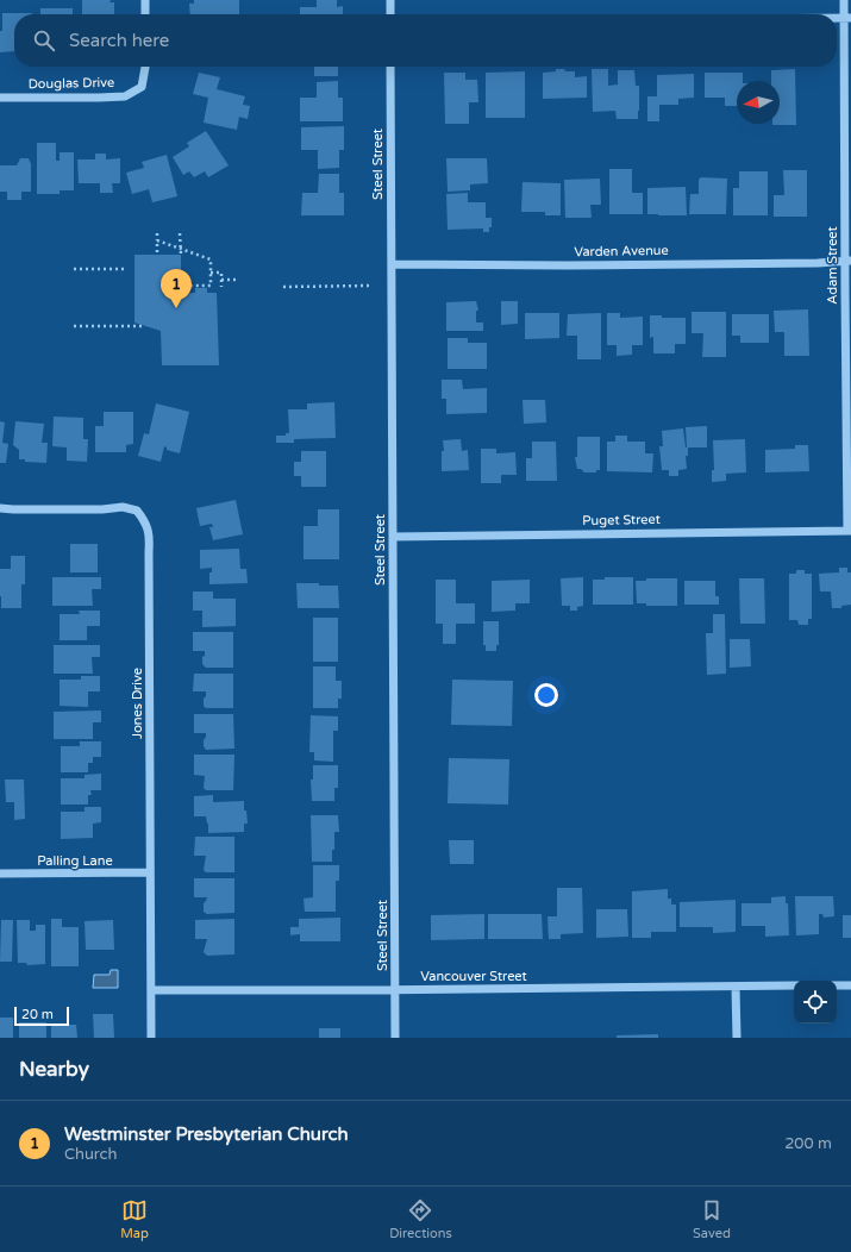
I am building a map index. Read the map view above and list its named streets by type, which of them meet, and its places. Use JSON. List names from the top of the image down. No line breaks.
{"streets":{"street":["Douglas Drive","Steel Street","Varden Avenue","Adam Street","Puget Street","Jones Drive","Palling Lane","Vancouver Street"]},"crossings":[["Steel Street","Varden Avenue"],["Steel Street","Puget Street"],["Steel Street","Vancouver Street"],["Varden Avenue","Adam Street"],["Adam Street","Puget Street"],["Jones Drive","Palling Lane"],["Jones Drive","Vancouver Street"]],"scale_bar":"20 m","north":"left","page":{"search":"Search here","pins":"1","scale":"20 m","heading":"Nearby","list":[{"mark":"1","name":"Westminster Presbyterian Church","note":"Church","value":"200 m"}],"nav":["Map","Directions","Saved"]}}
